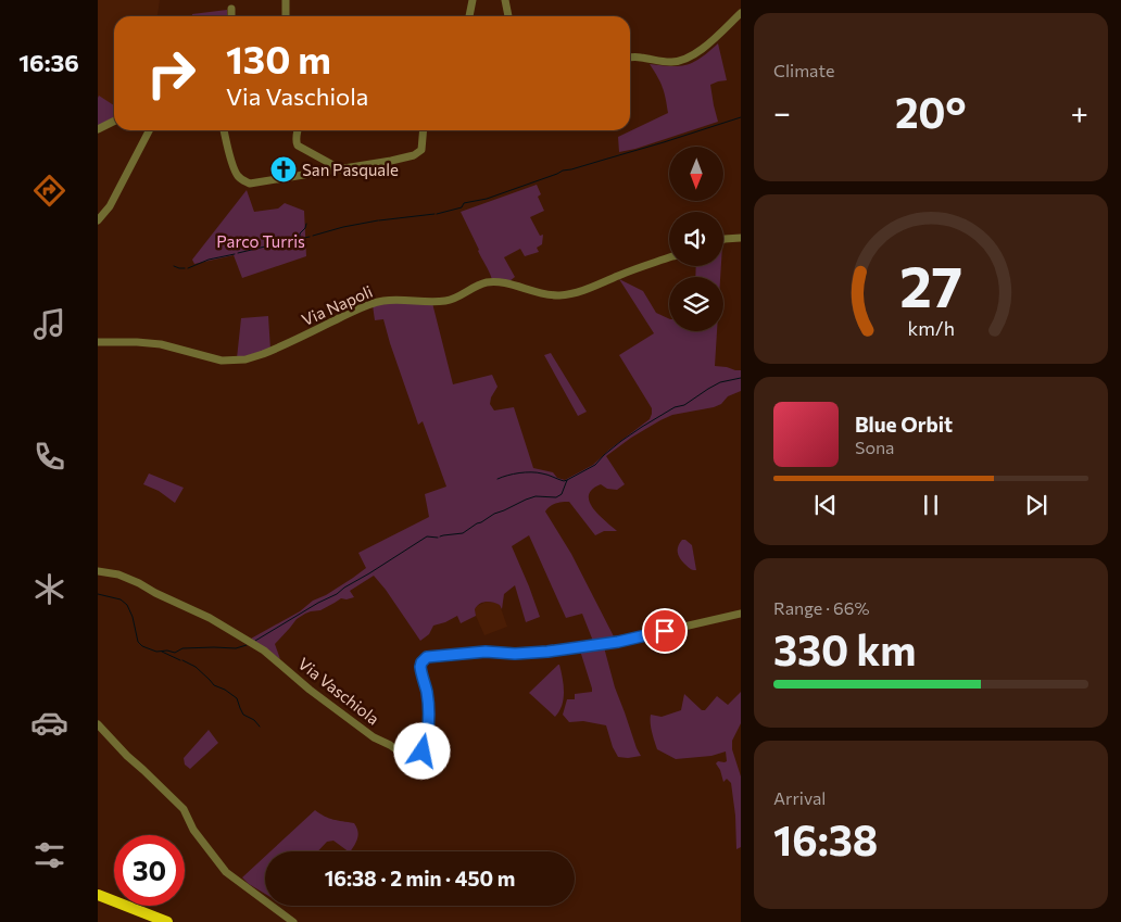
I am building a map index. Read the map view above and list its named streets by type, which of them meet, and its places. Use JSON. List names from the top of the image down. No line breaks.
{"streets":{"street":["Via Napoli","Via Vaschiola"]},"parks":["Parco Turris"],"places":{"church":["San Pasquale"]},"north":"bottom","page":{"tabs":"16:36","tile":["Climate",["Range · 66%","330 km"],["Arrival","16:38"]],"turn":["130 m","Via Vaschiola"],"heat":["−","20°","+"],"song":["Blue Orbit","Sona"],"limit":"30","trip":"16:38 · 2 min · 450 m","gauge":["27","km/h"]}}
